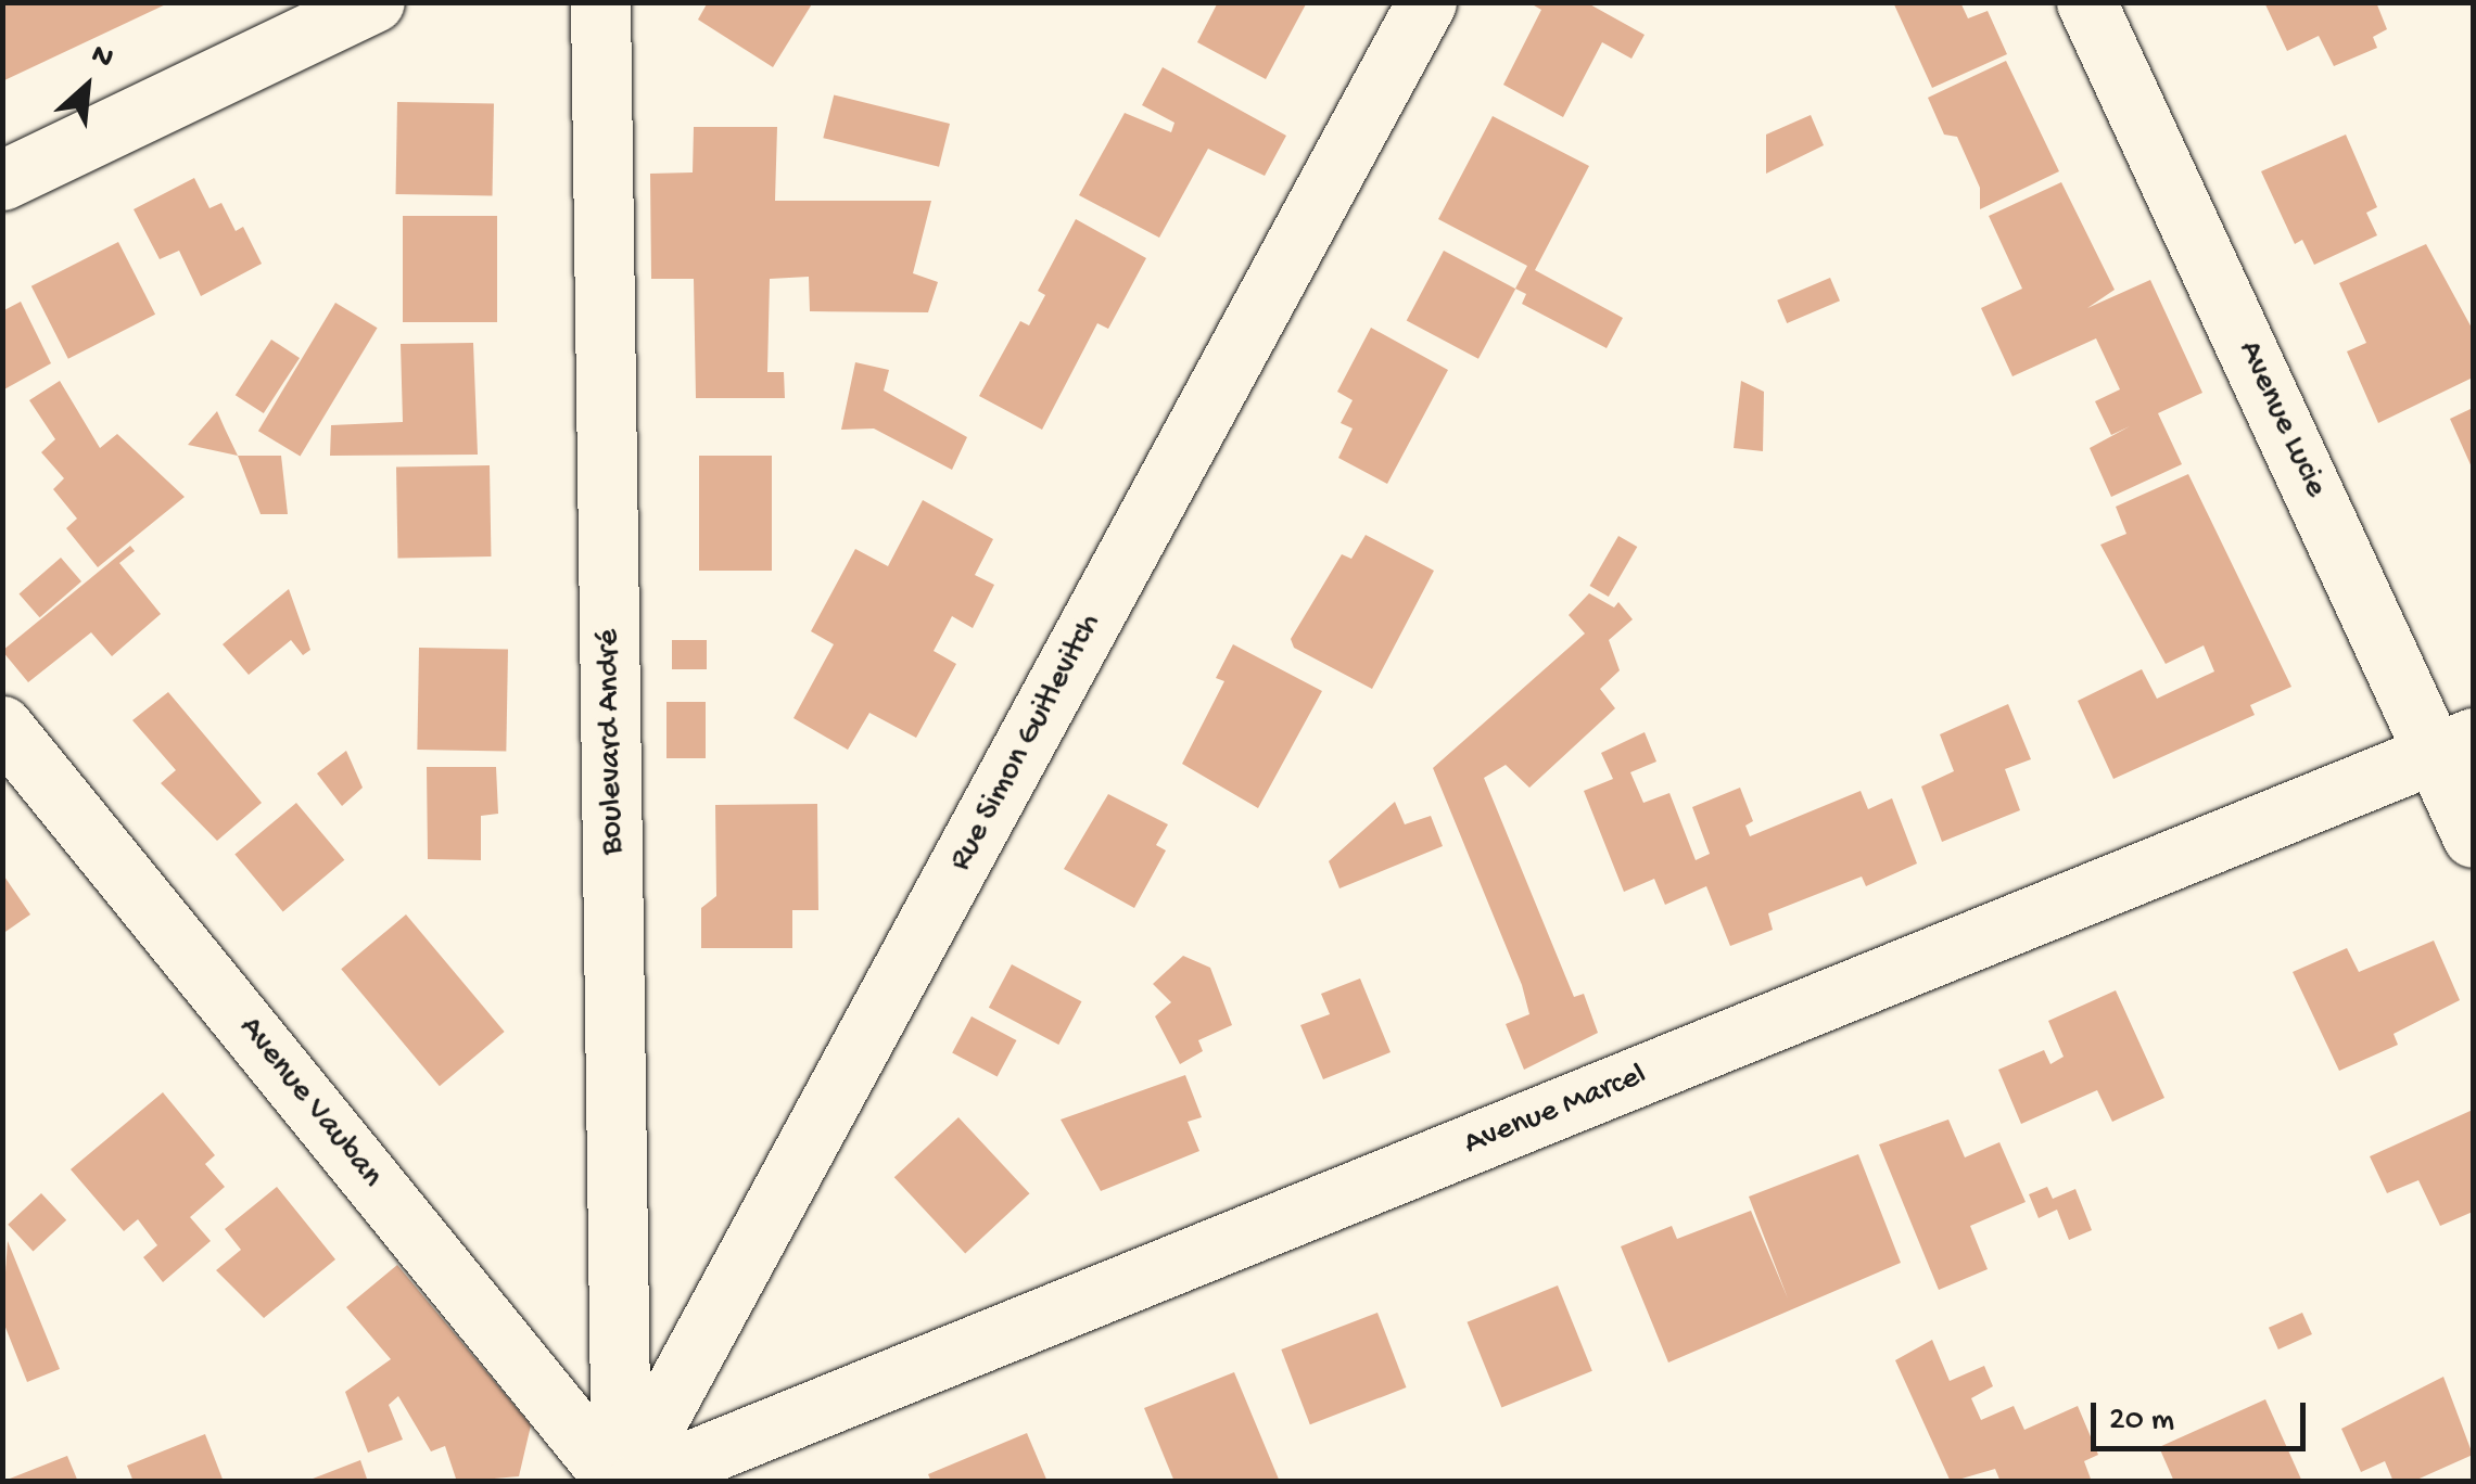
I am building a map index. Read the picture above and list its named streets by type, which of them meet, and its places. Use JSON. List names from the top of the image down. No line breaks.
{"streets":{"street":["Avenue Lucie","Boulevard André","Rue Simon Guitlevitch","Avenue Vauban","Avenue Marcel"]},"crossings":[["Avenue Lucie","Avenue Marcel"],["Boulevard André","Rue Simon Guitlevitch"],["Boulevard André","Avenue Vauban"],["Rue Simon Guitlevitch","Avenue Vauban"]],"scale_bar":"20 m","north":"top right"}
